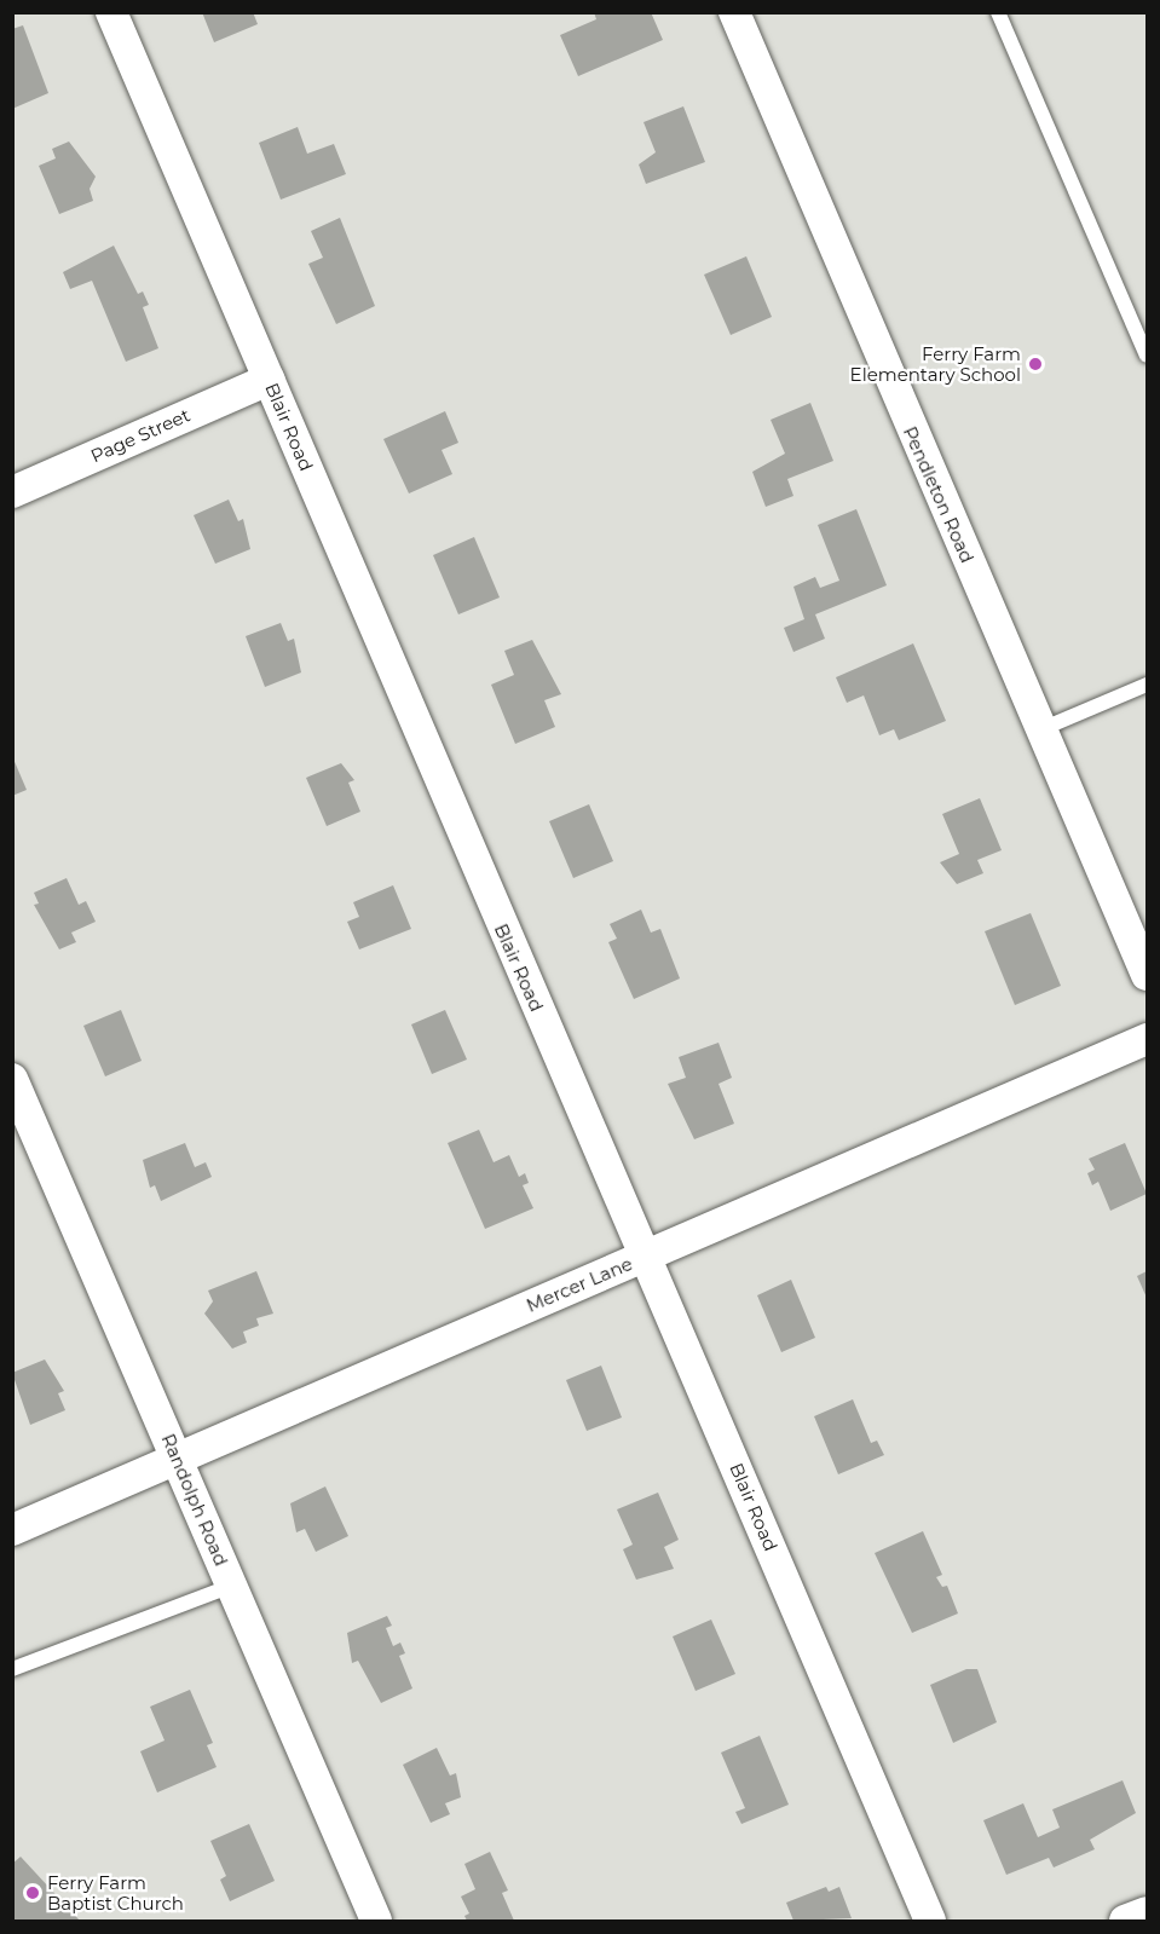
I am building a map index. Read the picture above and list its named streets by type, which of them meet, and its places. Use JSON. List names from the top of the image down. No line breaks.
{"streets":{"street":["Blair Road","Page Street","Pendleton Road","Mercer Lane","Randolph Road"]},"crossings":[["Blair Road","Page Street"],["Blair Road","Mercer Lane"],["Mercer Lane","Randolph Road"]],"places":["Ferry Farm Elementary School","Ferry Farm Baptist Church"]}
